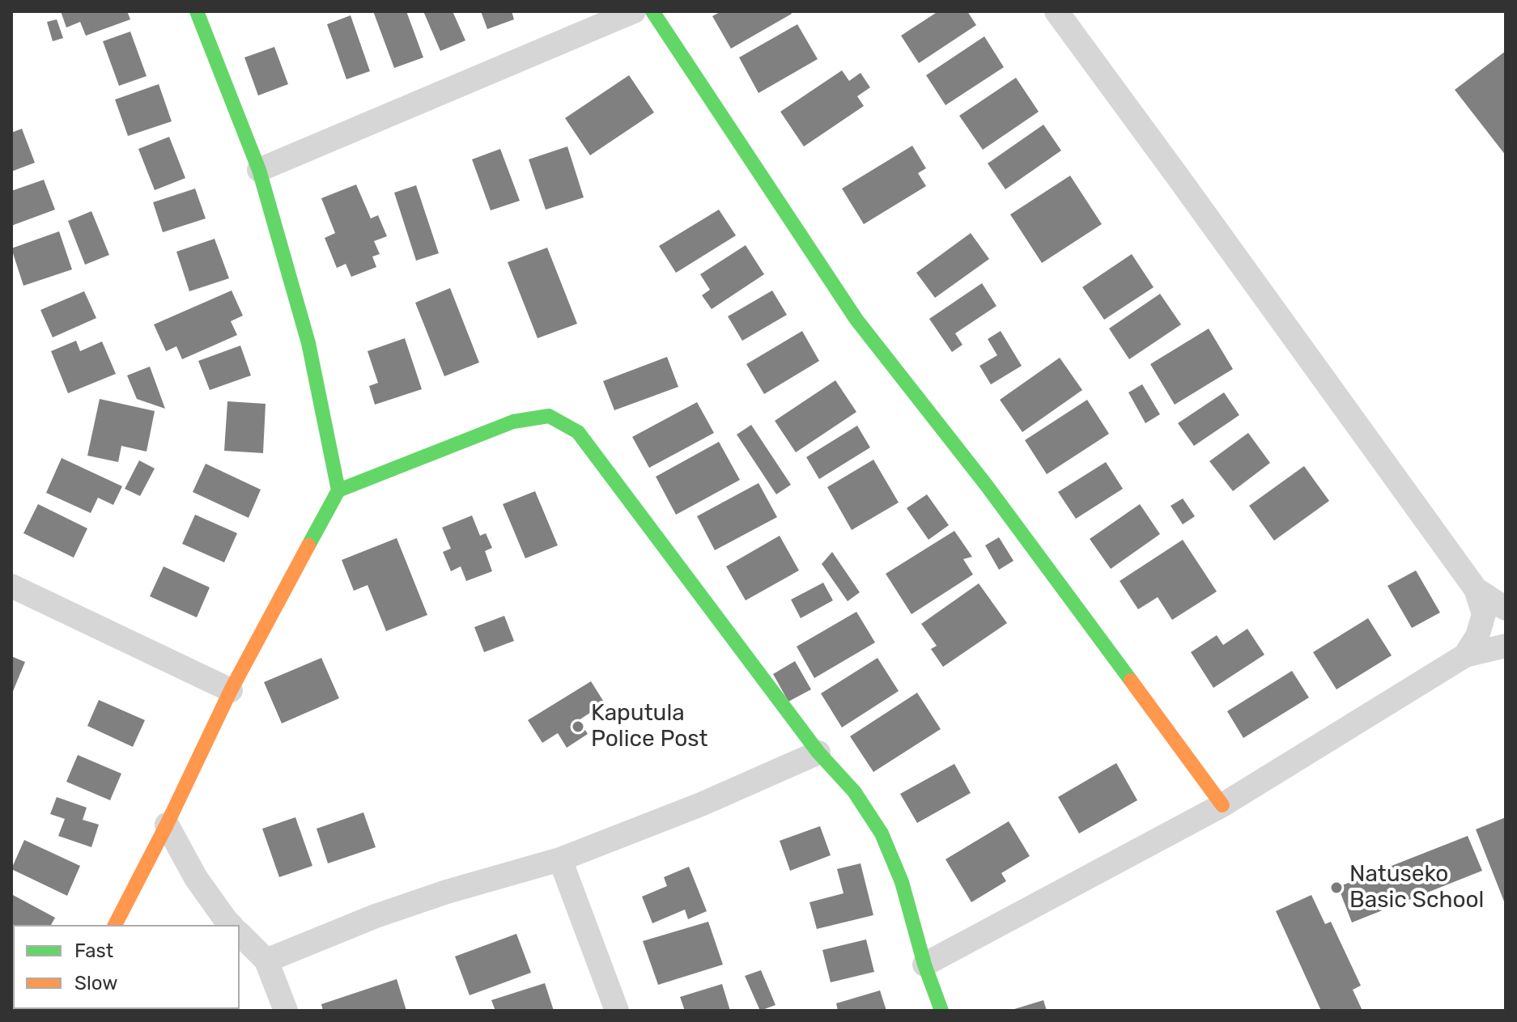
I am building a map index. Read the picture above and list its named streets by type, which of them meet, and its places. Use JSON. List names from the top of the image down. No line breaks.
{"places":["Kaputula Police Post","Natuseko Basic School"],"legend":["Fast","Slow"]}
